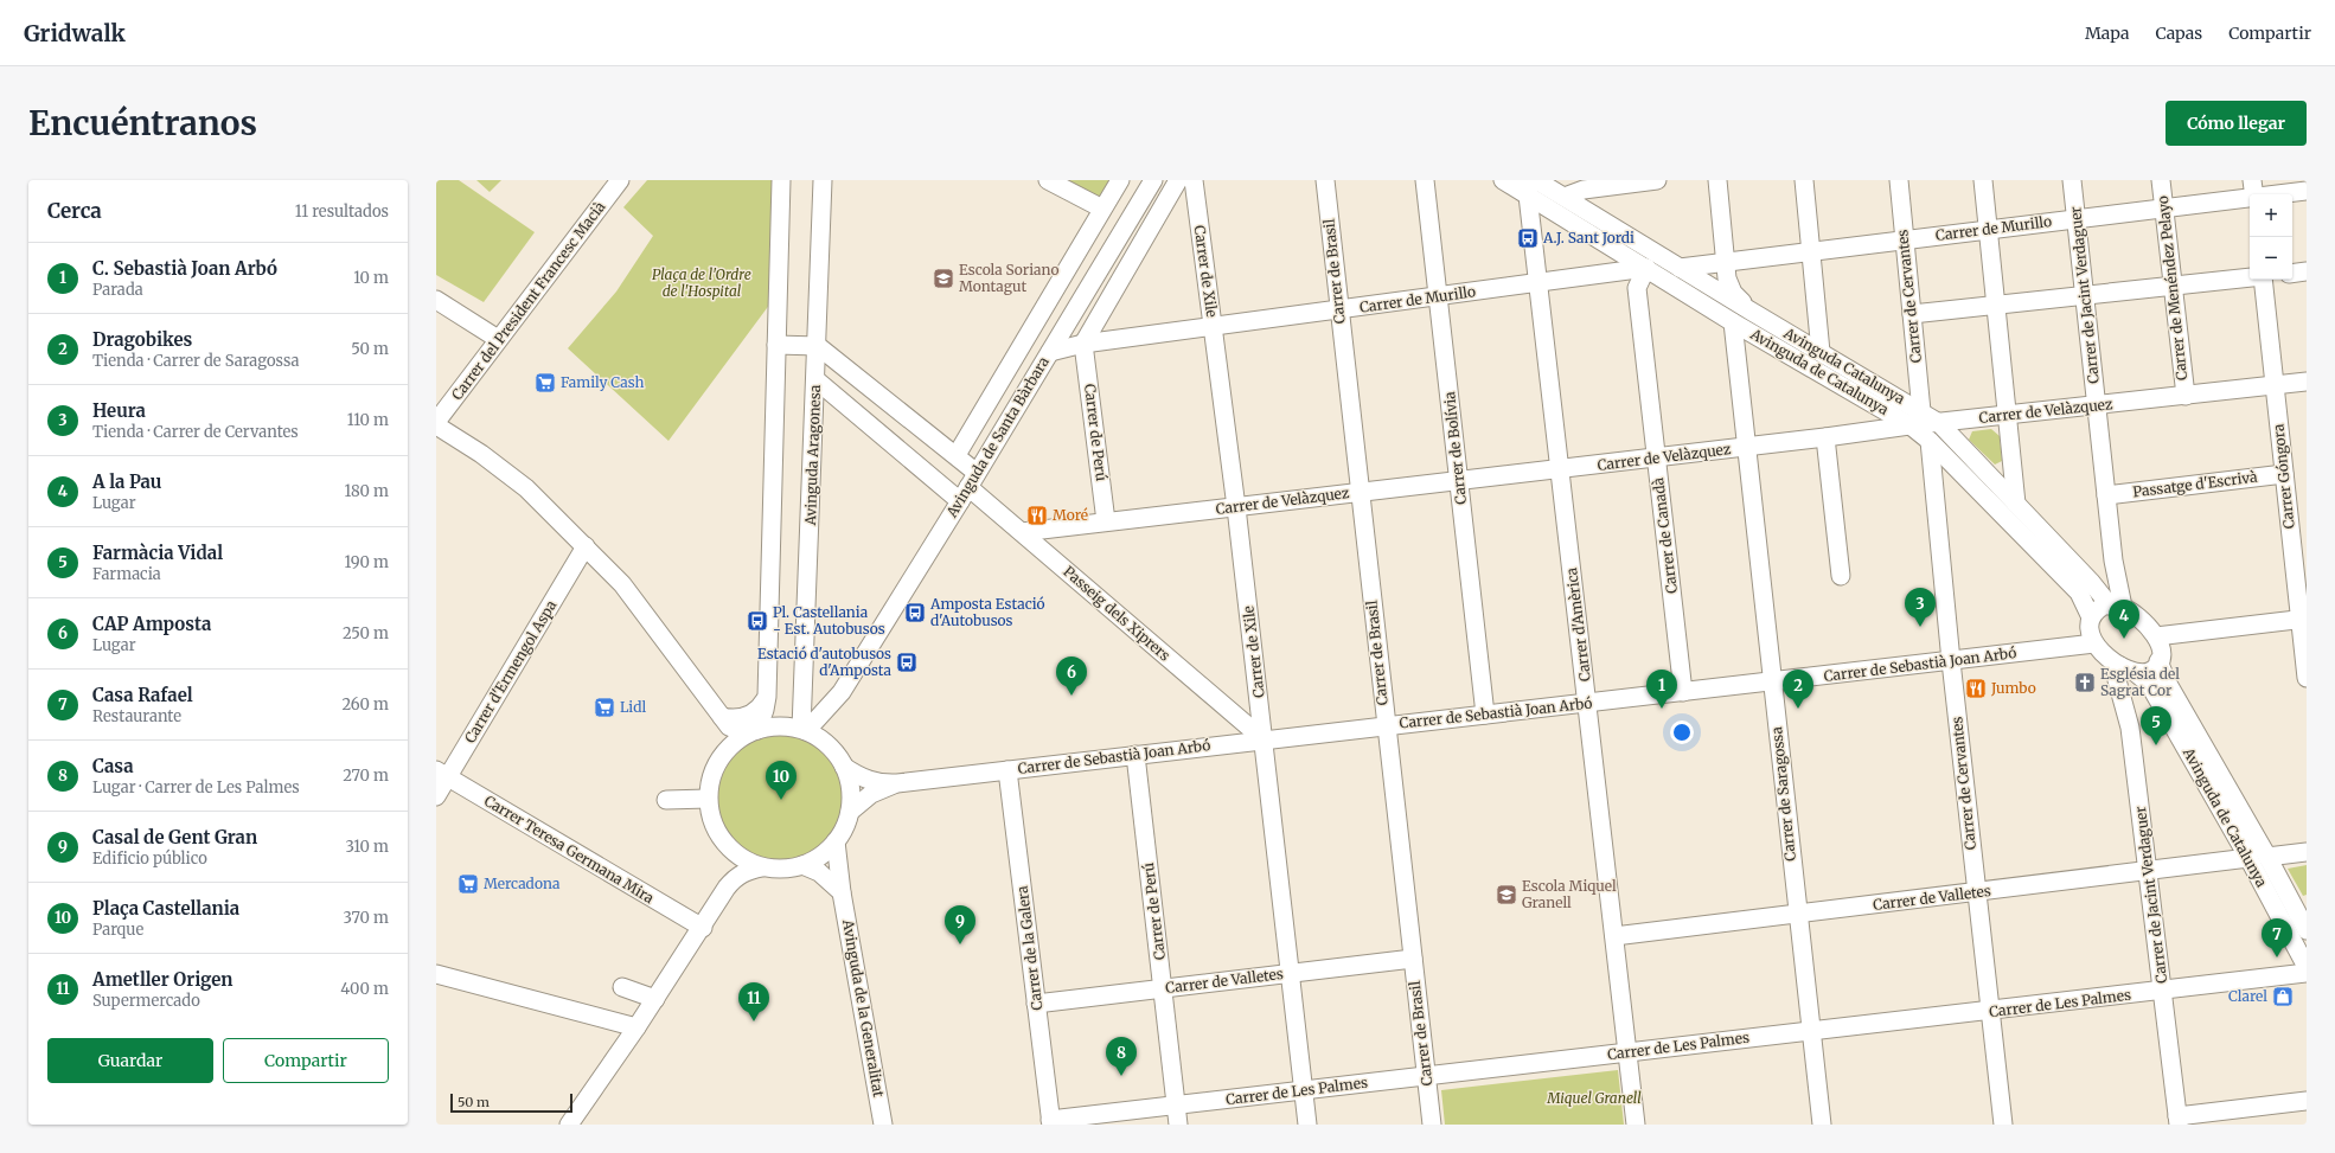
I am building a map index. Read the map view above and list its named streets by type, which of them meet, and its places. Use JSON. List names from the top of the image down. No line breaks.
{"streets":{"street":["Carrer de Murillo","Carrer de Xile","Carrer de Brasil","Carrer de Menéndez Pelayo","Carrer de Jacint Verdaguer","Carrer de Cervantes","Carrer del President Francesc Macià","Avinguda Catalunya","Avinguda de Catalunya","Carrer de Velàzquez","Carrer de Perú","Avinguda de Santa Bàrbara","Carrer de Bolívia","Avinguda Aragonesa","Carrer Góngora","Passatge d'Escrivà","Carrer de Canadà","Passeig dels Xiprers","Carrer d'Amèrica","Carrer de Sebastià Joan Arbó","Carrer d'Ermengol Aspa","Carrer de Saragossa","Carrer Teresa Germana Mira","Carrer de Valletes","Carrer de la Galera","Carrer de Les Palmes","Avinguda de la Generalitat"]},"crossings":[["Carrer de Murillo","Carrer de Xile"],["Carrer de Murillo","Carrer de Brasil"],["Carrer de Murillo","Carrer de Menéndez Pelayo"],["Carrer de Murillo","Carrer de Jacint Verdaguer"],["Carrer de Murillo","Carrer de Cervantes"],["Carrer de Murillo","Avinguda Catalunya"],["Carrer de Murillo","Avinguda de Catalunya"],["Carrer de Murillo","Carrer de Perú"],["Carrer de Murillo","Avinguda de Santa Bàrbara"],["Carrer de Murillo","Carrer de Bolívia"],["Carrer de Murillo","Carrer de Canadà"],["Carrer de Murillo","Carrer d'Amèrica"],["Carrer de Xile","Carrer de Velàzquez"],["Carrer de Xile","Passeig dels Xiprers"],["Carrer de Xile","Carrer de Sebastià Joan Arbó"],["Carrer de Xile","Carrer de Valletes"],["Carrer de Xile","Carrer de Les Palmes"],["Carrer de Brasil","Carrer de Velàzquez"],["Carrer de Brasil","Carrer de Sebastià Joan Arbó"],["Carrer de Brasil","Carrer de Valletes"],["Carrer de Brasil","Carrer de Les Palmes"],["Carrer de Menéndez Pelayo","Carrer de Velàzquez"],["Carrer de Jacint Verdaguer","Avinguda Catalunya"],["Carrer de Jacint Verdaguer","Avinguda de Catalunya"],["Carrer de Jacint Verdaguer","Carrer de Velàzquez"],["Carrer de Jacint Verdaguer","Passatge d'Escrivà"],["Carrer de Jacint Verdaguer","Carrer de Sebastià Joan Arbó"],["Carrer de Jacint Verdaguer","Carrer de Valletes"],["Carrer de Jacint Verdaguer","Carrer de Les Palmes"],["Carrer de Cervantes","Avinguda Catalunya"],["Carrer de Cervantes","Avinguda de Catalunya"],["Carrer de Cervantes","Carrer de Sebastià Joan Arbó"],["Carrer de Cervantes","Carrer de Valletes"],["Carrer de Cervantes","Carrer de Les Palmes"],["Avinguda Catalunya","Avinguda de Catalunya"],["Avinguda Catalunya","Carrer de Velàzquez"],["Avinguda Catalunya","Carrer de Sebastià Joan Arbó"],["Avinguda de Catalunya","Carrer de Velàzquez"],["Avinguda de Catalunya","Carrer de Canadà"],["Avinguda de Catalunya","Carrer d'Amèrica"],["Avinguda de Catalunya","Carrer de Sebastià Joan Arbó"],["Avinguda de Catalunya","Carrer de Saragossa"],["Avinguda de Catalunya","Carrer de Valletes"],["Carrer de Velàzquez","Carrer de Perú"],["Carrer de Velàzquez","Carrer de Bolívia"],["Carrer de Velàzquez","Carrer Góngora"],["Carrer de Velàzquez","Carrer de Canadà"],["Carrer de Velàzquez","Passeig dels Xiprers"],["Carrer de Velàzquez","Carrer d'Amèrica"],["Carrer de Velàzquez","Carrer de Saragossa"],["Carrer de Perú","Carrer de Sebastià Joan Arbó"],["Carrer de Perú","Carrer de Valletes"],["Carrer de Perú","Carrer de Les Palmes"],["Avinguda de Santa Bàrbara","Avinguda Aragonesa"],["Avinguda de Santa Bàrbara","Passeig dels Xiprers"],["Avinguda de Santa Bàrbara","Carrer de Sebastià Joan Arbó"],["Avinguda de Santa Bàrbara","Avinguda de la Generalitat"],["Carrer de Bolívia","Carrer de Sebastià Joan Arbó"],["Avinguda Aragonesa","Passeig dels Xiprers"],["Avinguda Aragonesa","Carrer de Sebastià Joan Arbó"],["Avinguda Aragonesa","Avinguda de la Generalitat"],["Carrer Góngora","Passatge d'Escrivà"],["Carrer de Canadà","Carrer de Sebastià Joan Arbó"],["Passeig dels Xiprers","Carrer de Sebastià Joan Arbó"],["Carrer d'Amèrica","Carrer de Sebastià Joan Arbó"],["Carrer d'Amèrica","Carrer de Valletes"],["Carrer d'Amèrica","Carrer de Les Palmes"],["Carrer de Sebastià Joan Arbó","Carrer de Saragossa"],["Carrer de Sebastià Joan Arbó","Carrer de la Galera"],["Carrer de Sebastià Joan Arbó","Avinguda de la Generalitat"],["Carrer d'Ermengol Aspa","Carrer Teresa Germana Mira"],["Carrer de Saragossa","Carrer de Valletes"],["Carrer de Saragossa","Carrer de Les Palmes"],["Carrer de Valletes","Carrer de la Galera"],["Carrer de la Galera","Carrer de Les Palmes"]],"parks":["Plaça de l'Ordre de l'Hospital","Miquel Granell"],"places":{"bus stop":["A.J. Sant Jordi","Amposta Estació d'Autobusos","Pl. Castellania - Est. Autobusos","Estació d'autobusos d'Amposta"],"school or university":["Escola Soriano Montagut","Escola Miquel Granell"],"supermarket":["Family Cash","Lidl","Mercadona"],"restaurant":["Moré","Jumbo"],"church":["Església del Sagrat Cor"],"shop":["Clarel"]},"scale_bar":"50 m","page":{"header":"Gridwalk","nav":["Mapa","Capas","Compartir"],"buttons":["Cómo llegar",["Guardar","Compartir"]],"title":"Encuéntranos","heading":["Cerca","11 resultados"],"map_buttons":["+","−"],"list":[{"mark":"1","name":"C. Sebastià Joan Arbó","note":"Parada","value":"10 m"},{"mark":"2","name":"Dragobikes","note":"Tienda · Carrer de Saragossa","value":"50 m"},{"mark":"3","name":"Heura","note":"Tienda · Carrer de Cervantes","value":"110 m"},{"mark":"4","name":"A la Pau","note":"Lugar","value":"180 m"},{"mark":"5","name":"Farmàcia Vidal","note":"Farmacia","value":"190 m"},{"mark":"6","name":"CAP Amposta","note":"Lugar","value":"250 m"},{"mark":"7","name":"Casa Rafael","note":"Restaurante","value":"260 m"},{"mark":"8","name":"Casa","note":"Lugar · Carrer de Les Palmes","value":"270 m"},{"mark":"9","name":"Casal de Gent Gran","note":"Edificio público","value":"310 m"},{"mark":"10","name":"Plaça Castellania","note":"Parque","value":"370 m"},{"mark":"11","name":"Ametller Origen","note":"Supermercado","value":"400 m"}],"pins":["3","4","6","1","2","5","10","9","7","11","8"],"scale":"50 m"}}
